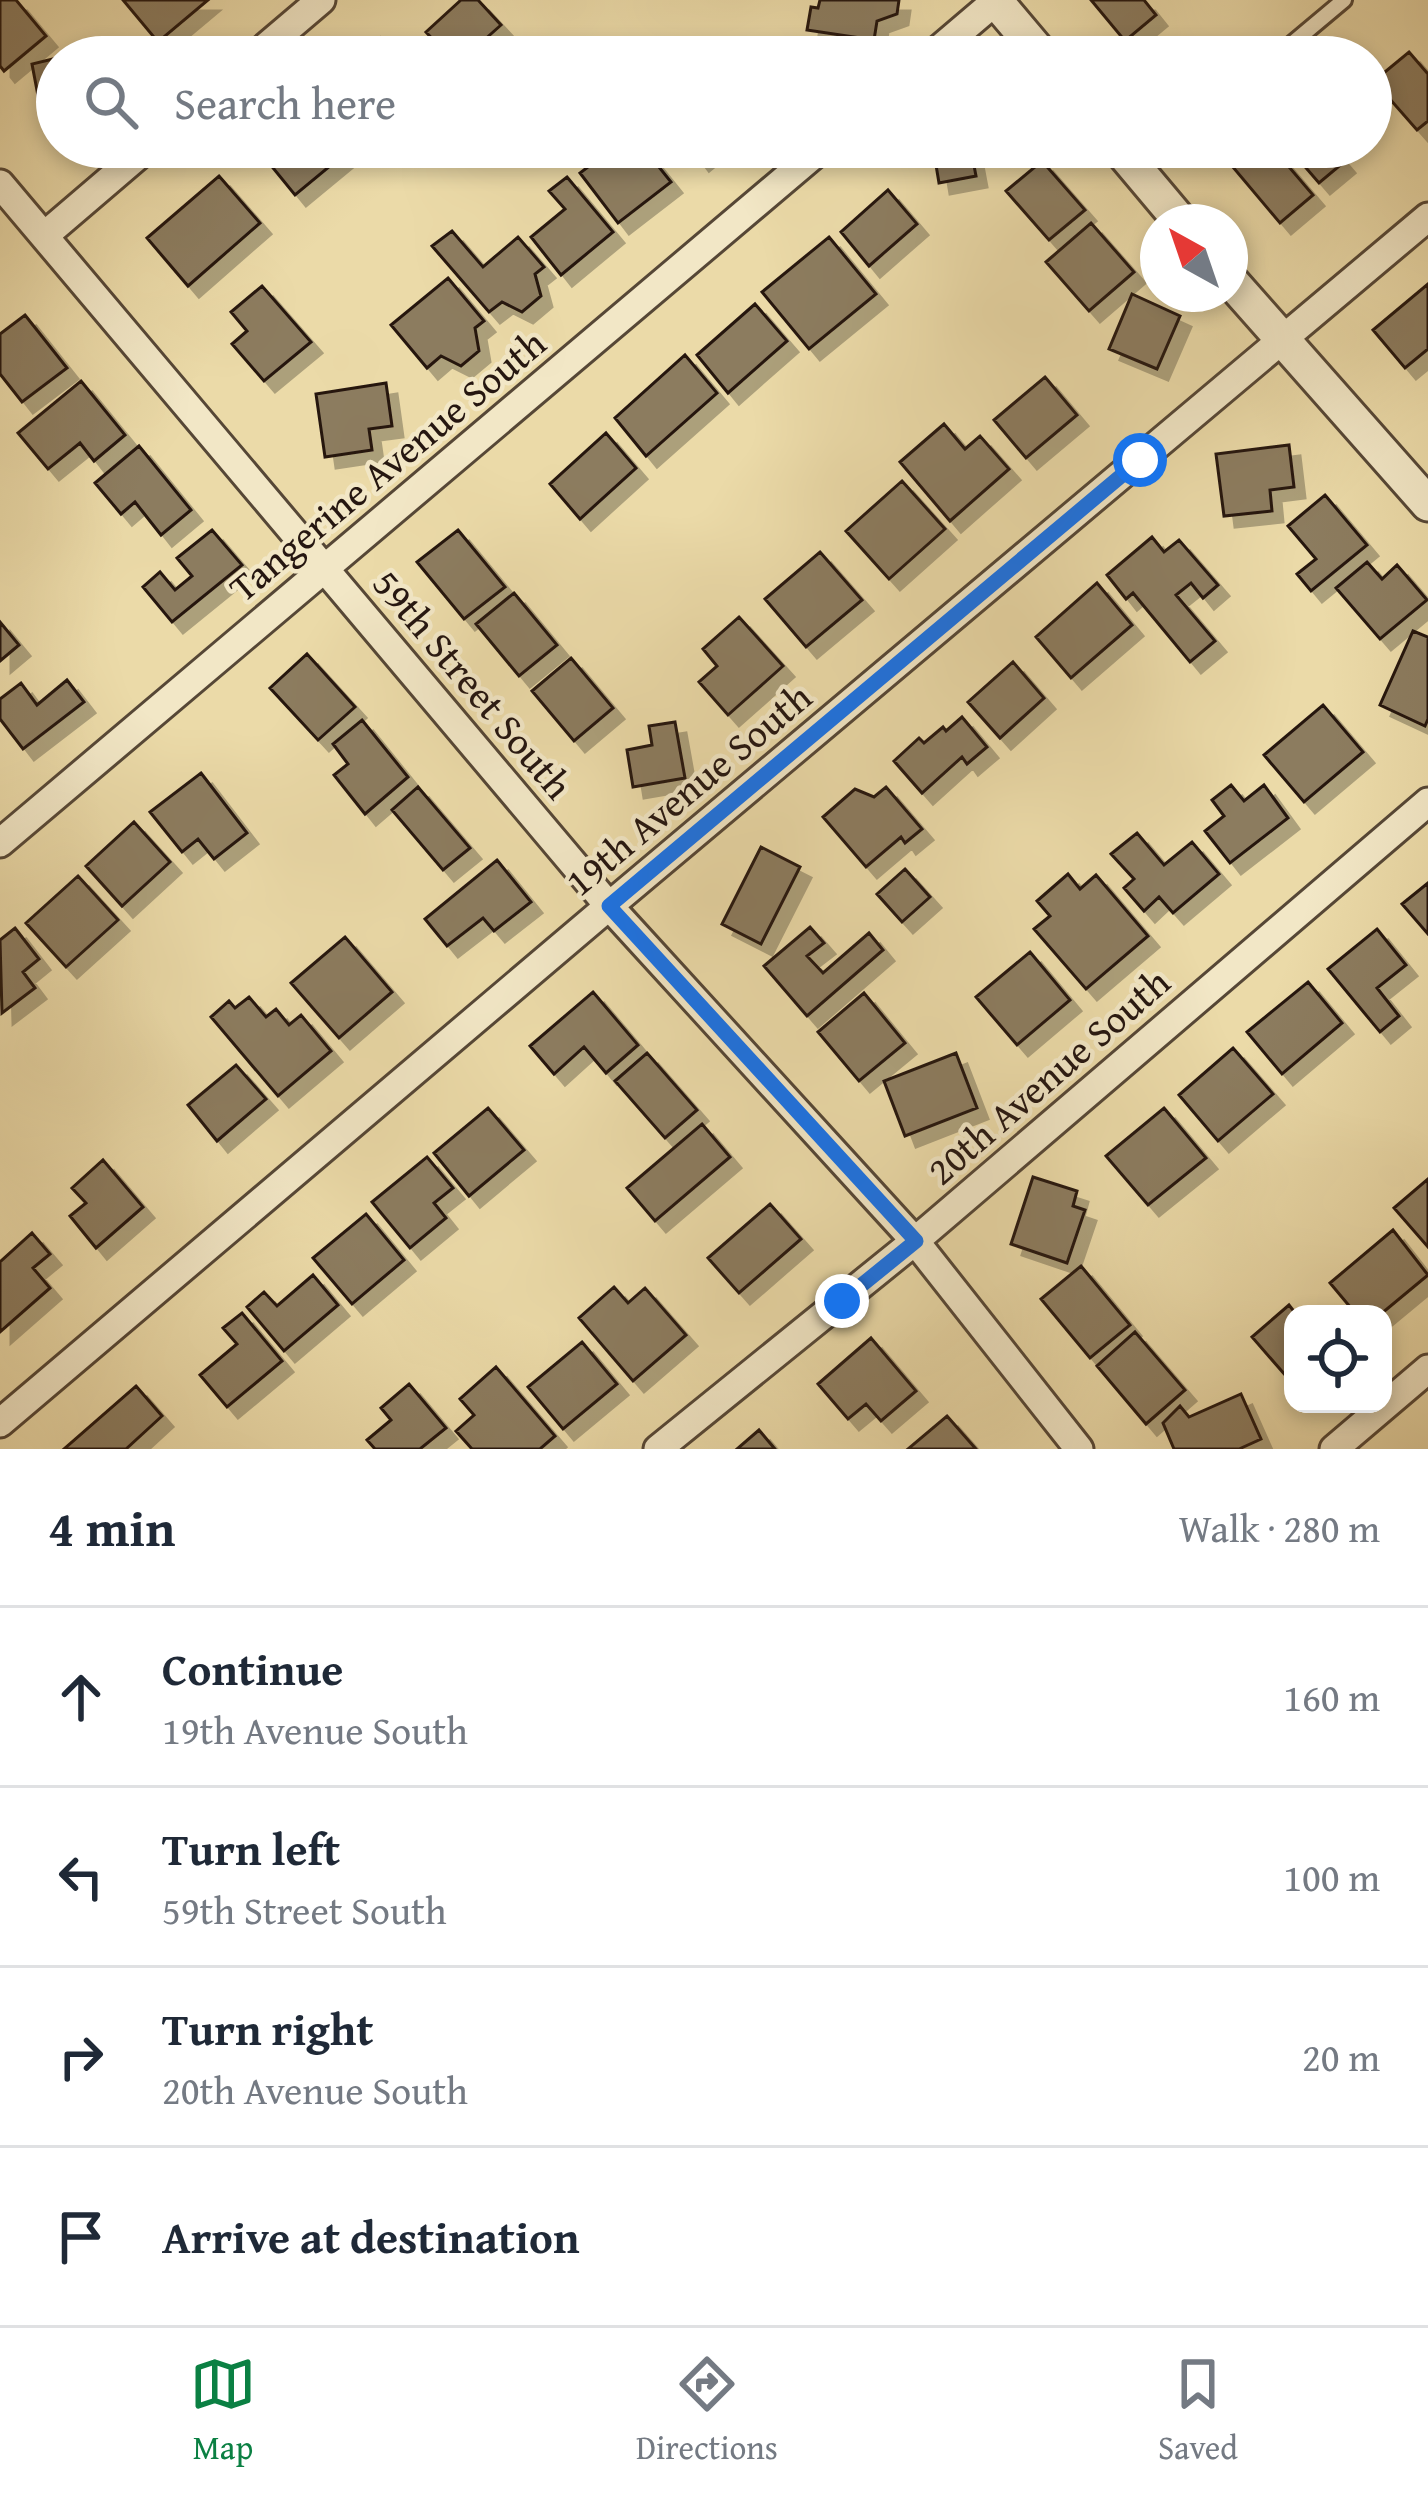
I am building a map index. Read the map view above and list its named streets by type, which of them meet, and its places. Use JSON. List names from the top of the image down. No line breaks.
{"streets":{"street":["Tangerine Avenue South","59th Street South","19th Avenue South","20th Avenue South"]},"crossings":[["Tangerine Avenue South","59th Street South"],["59th Street South","19th Avenue South"],["59th Street South","20th Avenue South"]],"north":"top left","page":{"search":"Search here","heading":["4 min","Walk · 280 m"],"list":[["Continue","19th Avenue South","160 m"],["Turn left","59th Street South","100 m"],["Turn right","20th Avenue South","20 m"],"Arrive at destination"],"nav":["Map","Directions","Saved"]}}
